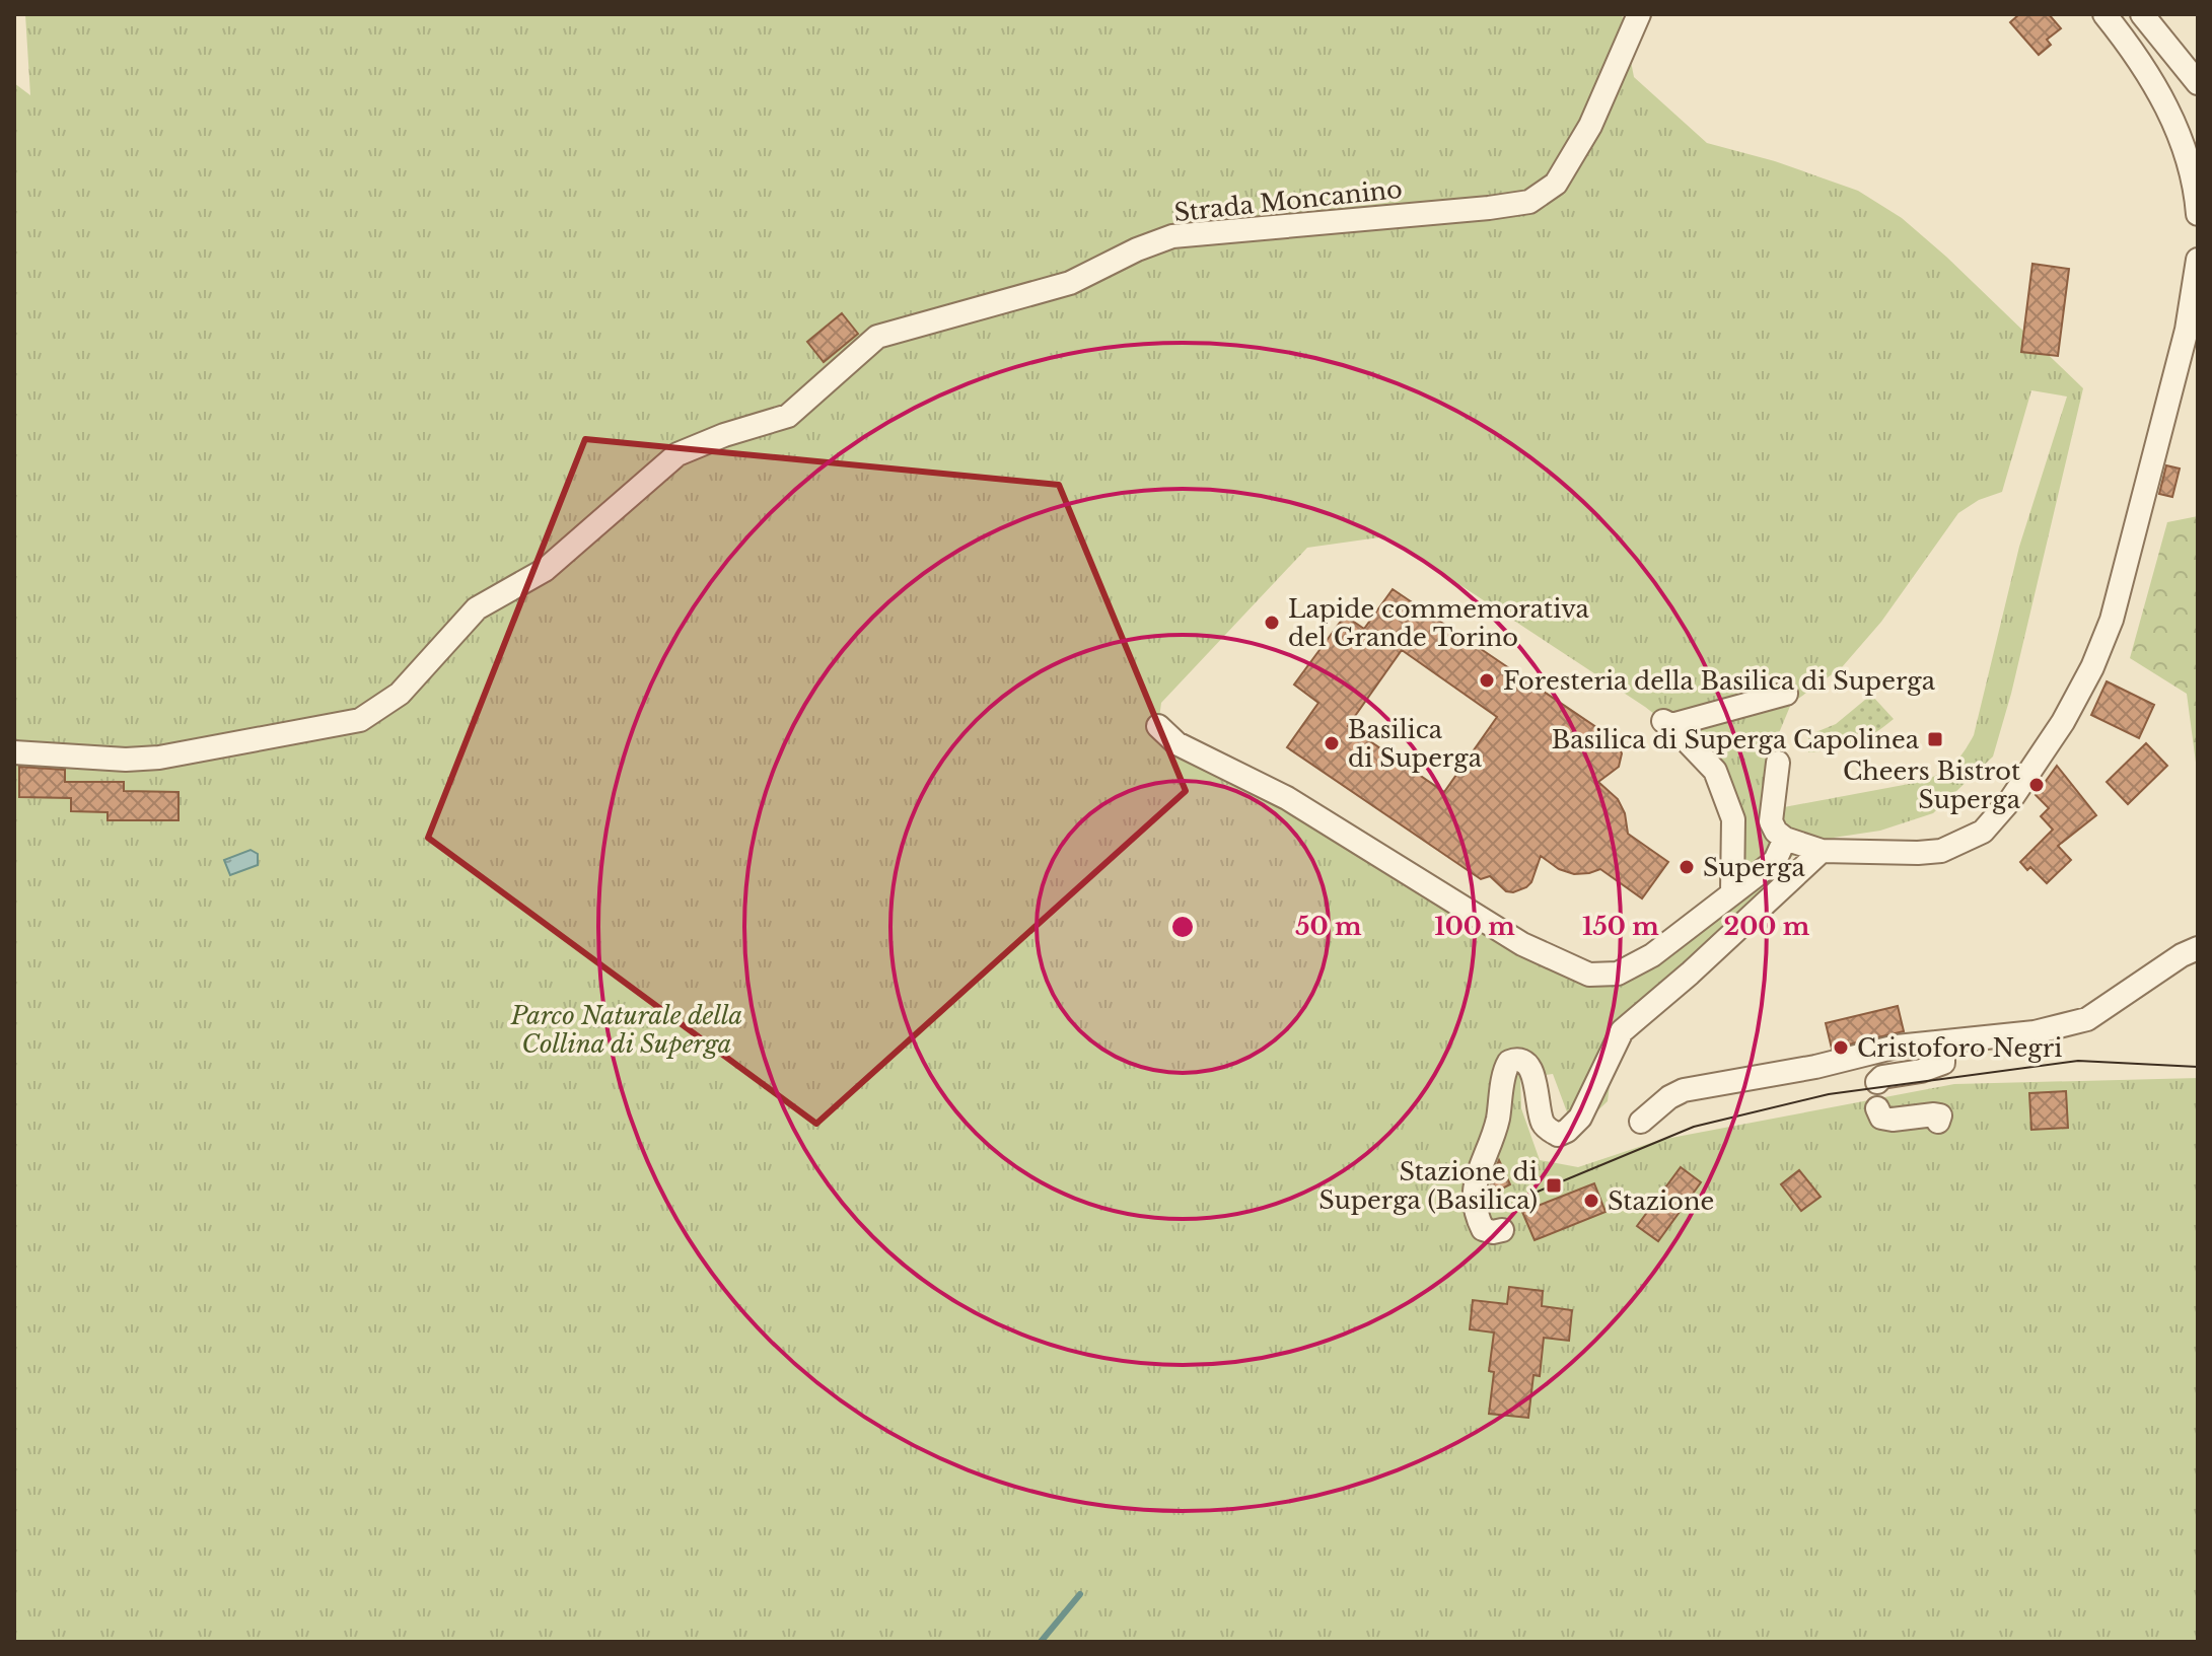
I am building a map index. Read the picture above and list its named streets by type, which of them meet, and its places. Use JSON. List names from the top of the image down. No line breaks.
{"streets":{"street":["Strada Moncanino"]},"parks":["Parco Naturale della Collina di Superga"],"places":{"other":["Lapide commemorativa del Grande Torino","Foresteria della Basilica di Superga","Basilica di Superga","Cheers Bistrot Superga","Superga","Cristoforo Negri","Stazione"],"transit":["Basilica di Superga Capolinea","Stazione di Superga (Basilica)"]},"rings":["50 m","100 m","150 m","200 m"]}
